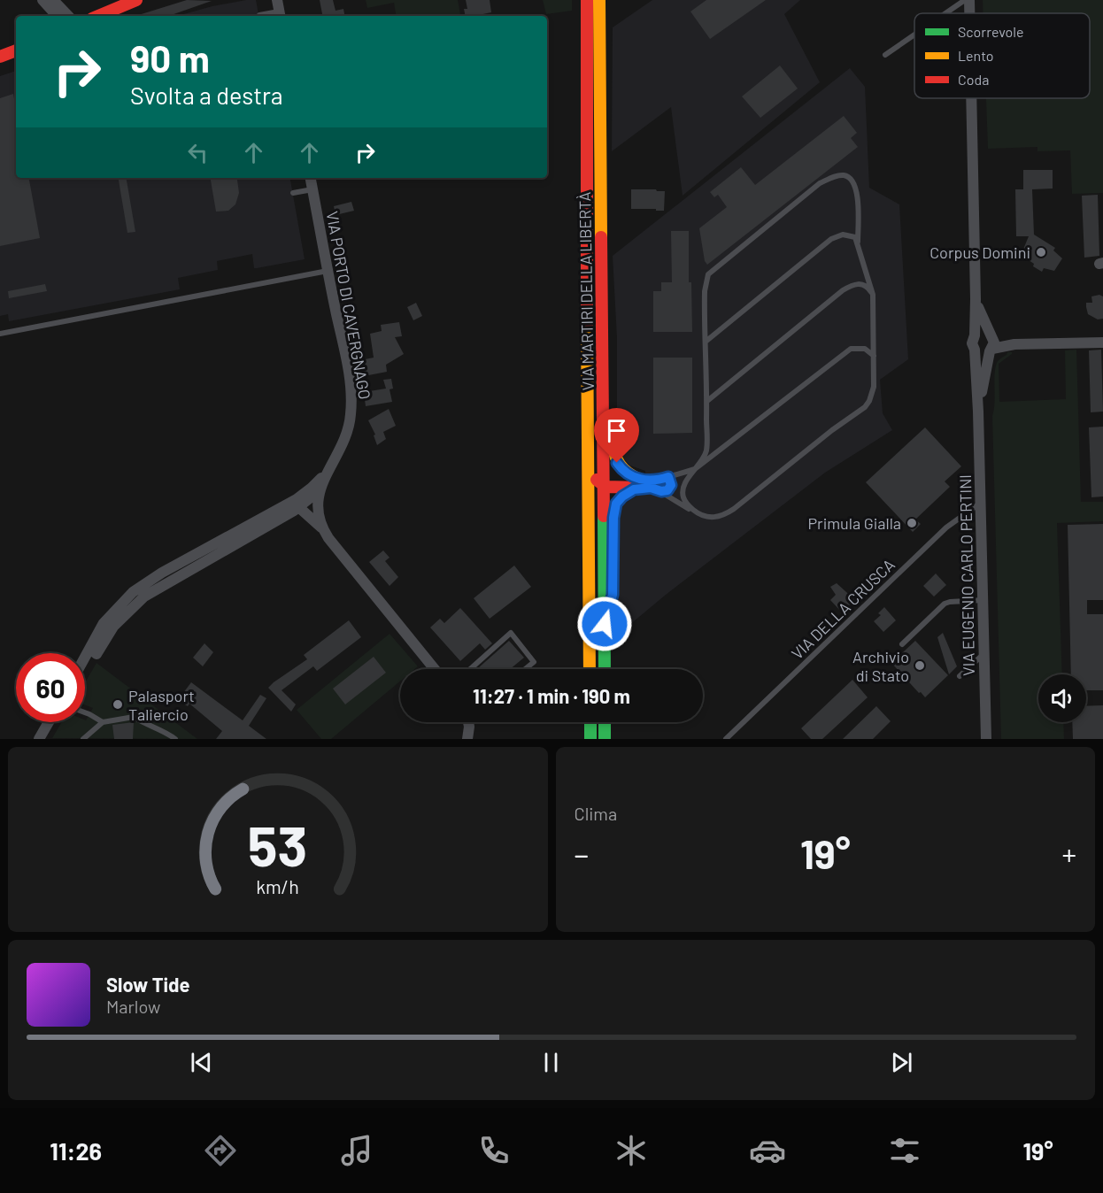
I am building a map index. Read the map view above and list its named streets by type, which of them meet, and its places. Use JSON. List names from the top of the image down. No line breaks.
{"streets":{"main road":["VIA MARTIRI DELLA LIBERTÀ"],"street":["VIA PORTO DI CAVERGNAGO","VIA EUGENIO CARLO PERTINI"],"lane":["VIA DELLA CRUSCA"]},"crossings":[["VIA EUGENIO CARLO PERTINI","VIA DELLA CRUSCA"]],"places":["Corpus Domini","Primula Gialla","Archivio di Stato","Palasport Taliercio"],"legend":["Scorrevole","Lento","Coda"],"page":{"turn":["90 m","Svolta a destra"],"limit":"60","trip":"11:27 · 1 min · 190 m","tile":"Clima","heat":["−","19°","+"],"song":["Slow Tide","Marlow"],"tabs":["11:26","19°"],"gauge":["53","km/h"]}}
